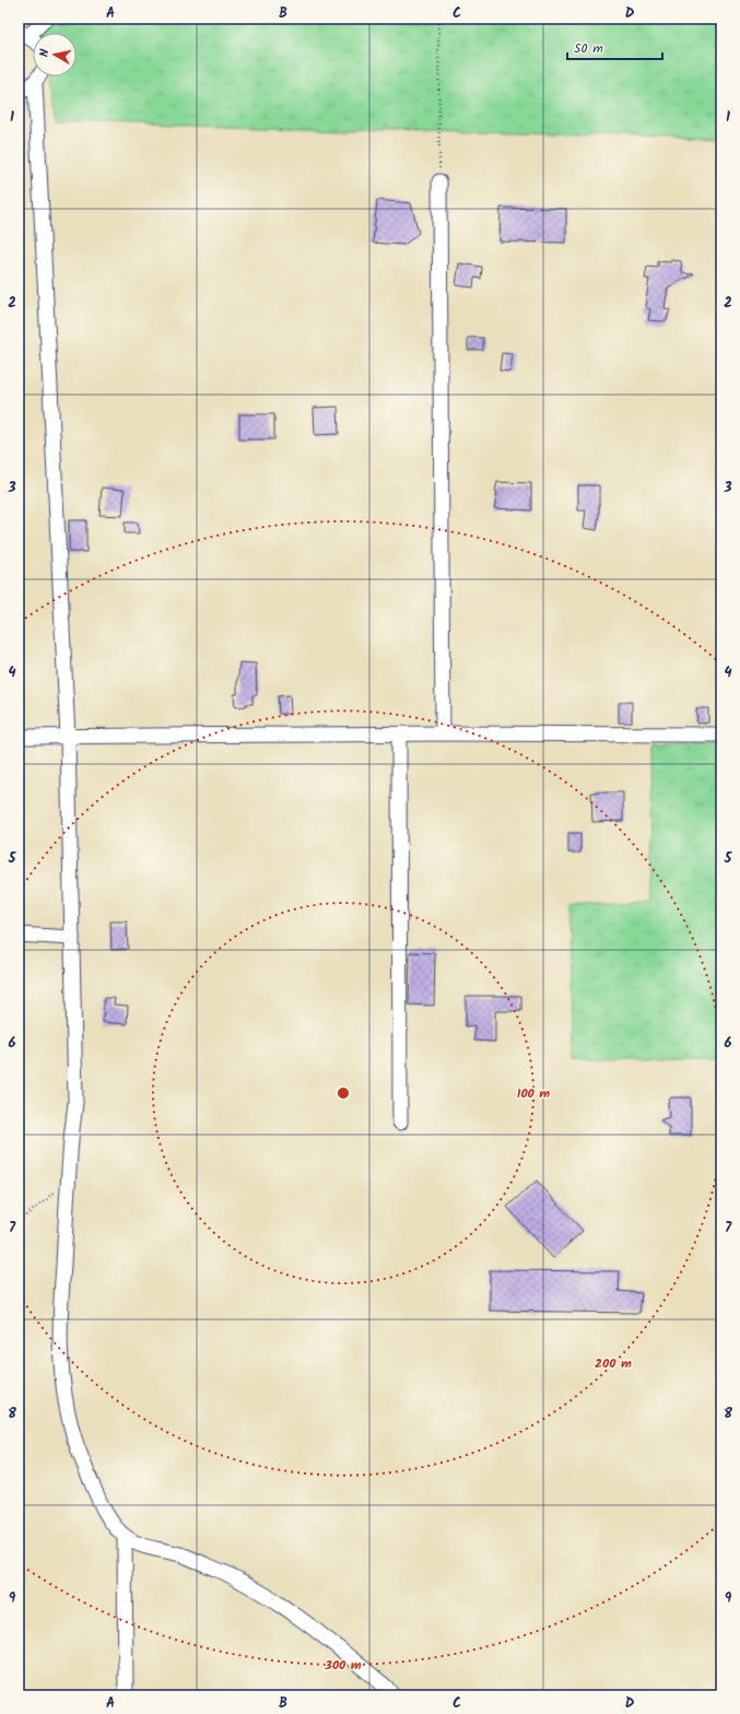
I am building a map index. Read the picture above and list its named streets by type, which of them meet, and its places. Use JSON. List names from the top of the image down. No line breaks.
{"scale_bar":"50 m","north":"left","grid":{"columns":["A","B","C","D"],"rows":["1","2","3","4","5","6","7","8","9"]},"rings":["100 m","200 m","300 m"]}
